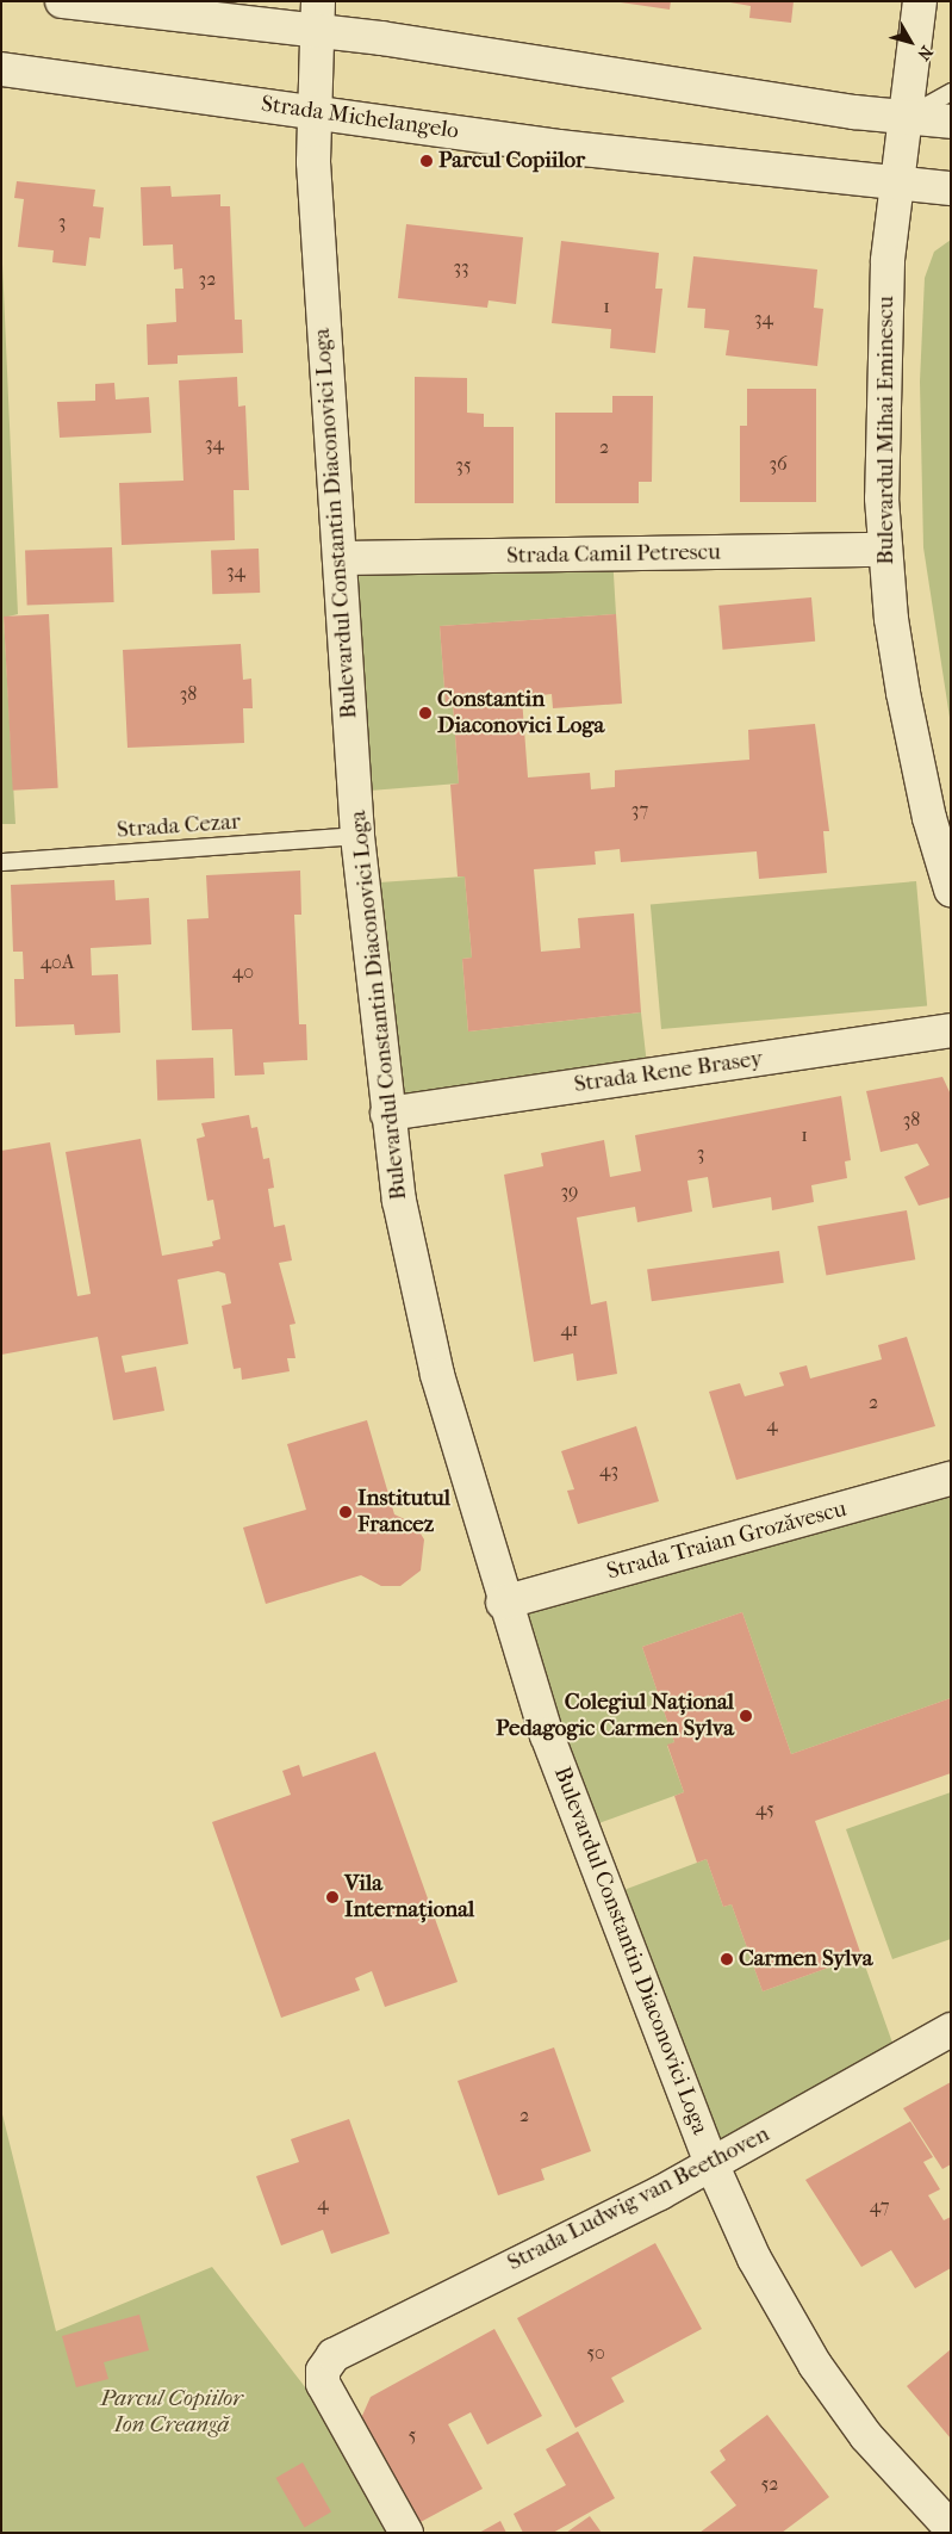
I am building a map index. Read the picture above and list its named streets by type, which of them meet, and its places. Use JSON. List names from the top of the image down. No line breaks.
{"streets":{"street":["Strada Michelangelo","Bulevardul Mihai Eminescu","Bulevardul Constantin Diaconovici Loga","Strada Camil Petrescu","Strada Rene Brasey","Strada Traian Grozăvescu","Strada Ludwig van Beethoven"],"lane":["Strada Cezar"]},"crossings":[["Strada Michelangelo","Bulevardul Mihai Eminescu"],["Strada Michelangelo","Bulevardul Constantin Diaconovici Loga"],["Bulevardul Mihai Eminescu","Strada Camil Petrescu"],["Bulevardul Constantin Diaconovici Loga","Strada Camil Petrescu"],["Bulevardul Constantin Diaconovici Loga","Strada Cezar"],["Bulevardul Constantin Diaconovici Loga","Strada Rene Brasey"],["Bulevardul Constantin Diaconovici Loga","Strada Traian Grozăvescu"],["Bulevardul Constantin Diaconovici Loga","Strada Ludwig van Beethoven"]],"parks":["Parcul Copiilor Ion Creangă"],"places":["Parcul Copiilor","Constantin Diaconovici Loga","Institutul Francez","Colegiul Național Pedagogic Carmen Sylva","Vila Internațional","Carmen Sylva"],"house_numbers":["3","33","32","1","34","34","2","36","35","34","38","37","40A","40","38","1","3","39","41","2","4","43","45","2","4","47","50","5","52"],"north":"bottom right"}
